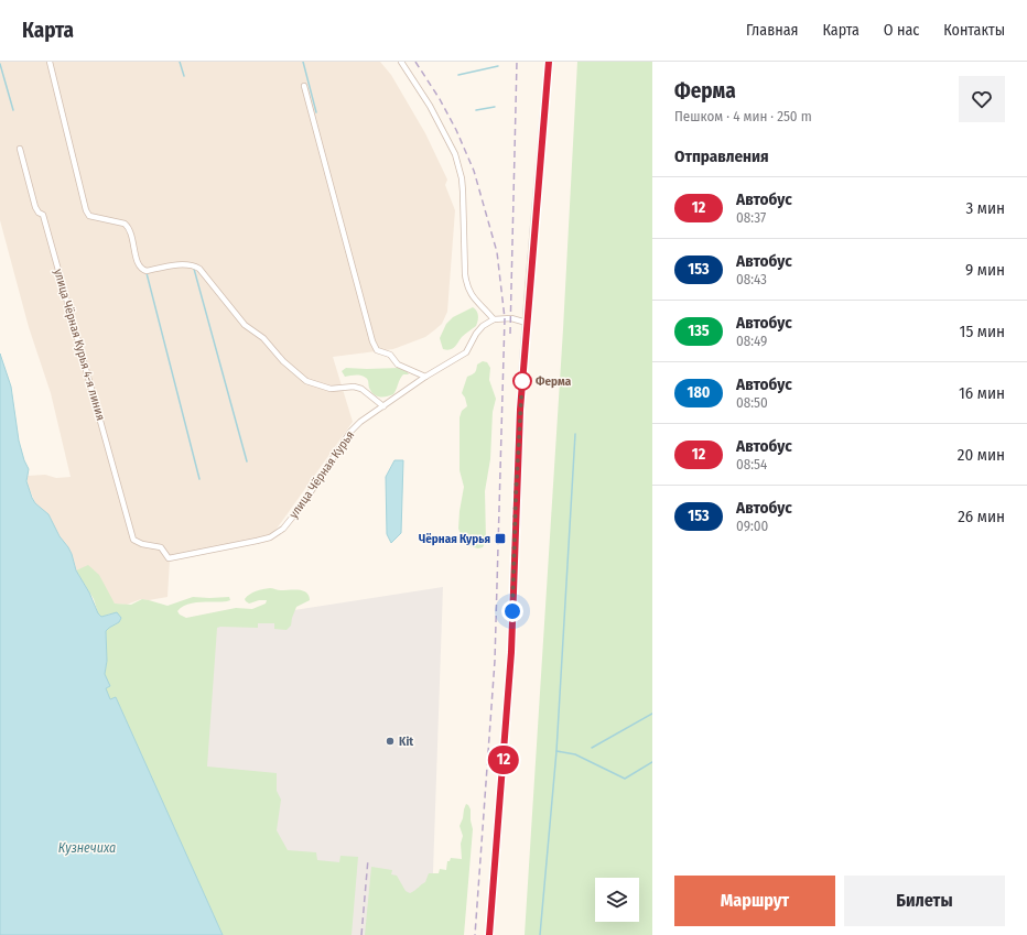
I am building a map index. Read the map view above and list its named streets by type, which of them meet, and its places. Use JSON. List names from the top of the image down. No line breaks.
{"streets":{"street":["улица Чёрная Курья 4-я линия","улица Чёрная Курья"]},"crossings":[["улица Чёрная Курья 4-я линия","улица Чёрная Курья"]],"water":["Кузнечиха"],"places":{"other":["Ферма","Kit"],"transit":["Чёрная Курья"]},"lines":["bus line 12"],"page":{"header":"Карта","nav":["Главная","Карта","О нас","Контакты"],"on_map":"12","heading":[["Ферма","Пешком · 4 мин · 250 m"],"Отправления"],"list":[{"mark":"12","name":"Автобус","note":"08:37","value":"3 мин"},{"mark":"153","name":"Автобус","note":"08:43","value":"9 мин"},{"mark":"135","name":"Автобус","note":"08:49","value":"15 мин"},{"mark":"180","name":"Автобус","note":"08:50","value":"16 мин"},{"mark":"12","name":"Автобус","note":"08:54","value":"20 мин"},{"mark":"153","name":"Автобус","note":"09:00","value":"26 мин"}],"buttons":["Маршрут","Билеты"]}}
